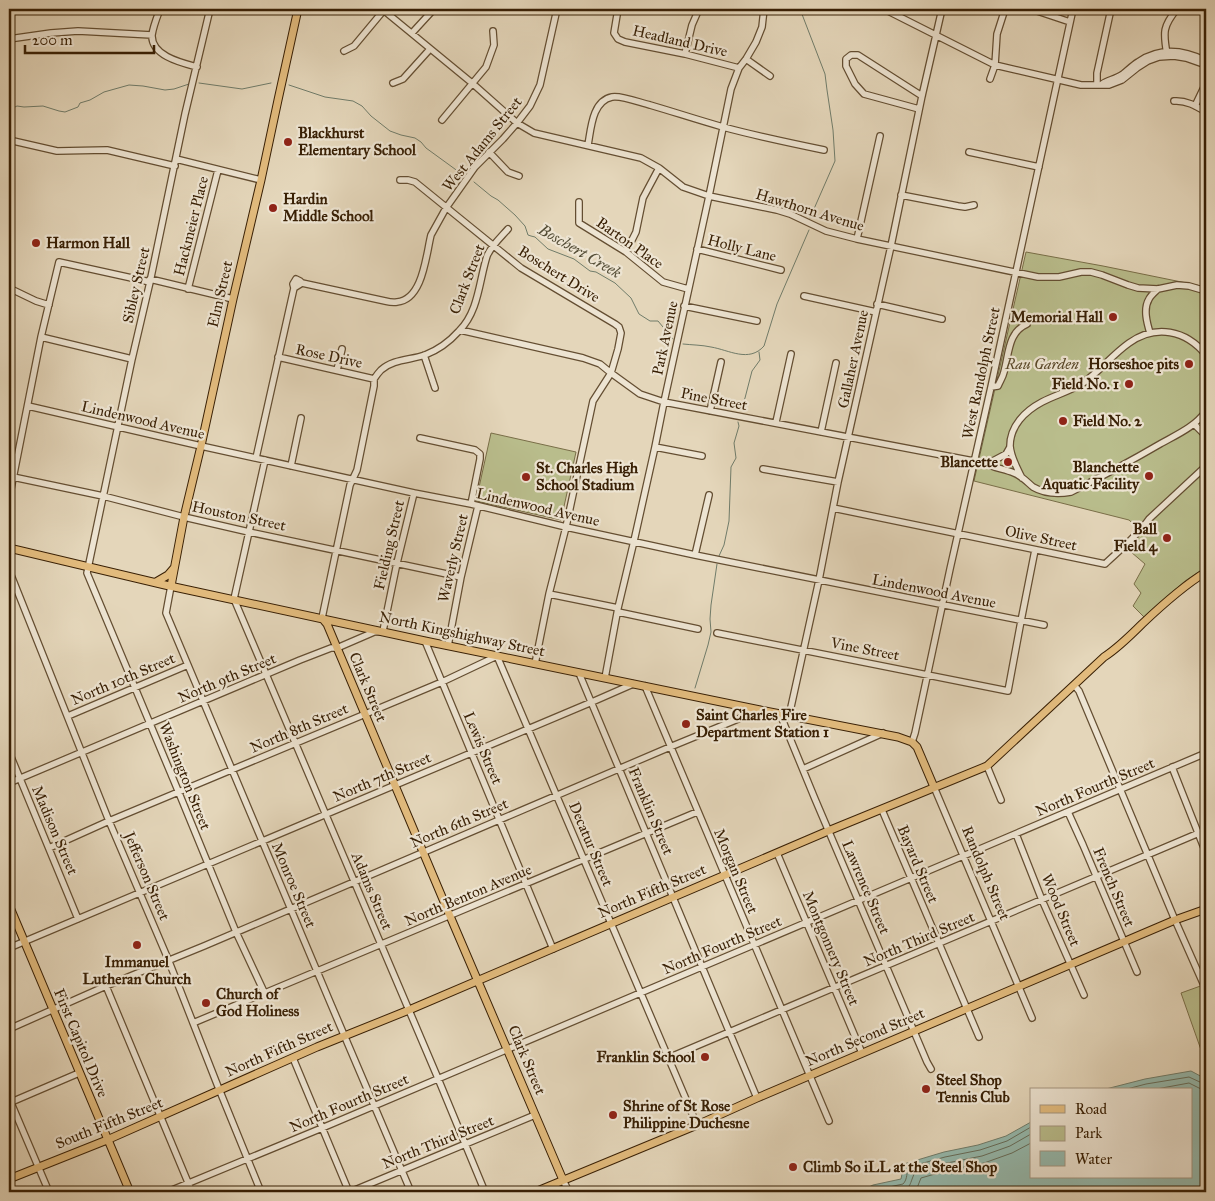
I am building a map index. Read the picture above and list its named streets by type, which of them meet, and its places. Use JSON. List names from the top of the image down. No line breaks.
{"streets":{"main road":["Clark Street","Elm Street","North Kingshighway Street","Randolph Street","North Fifth Street","North Second Street","First Capitol Drive","South Fifth Street"],"street":["Headland Drive","West Adams Street","Hawthorn Avenue","Hackmeier Place","Barton Place","Holly Lane","Boschert Drive","Sibley Street","Park Avenue","Rose Drive","Gallaher Avenue","West Randolph Street","Pine Street","Lindenwood Avenue","Houston Street","Olive Street","Fielding Street","Waverly Street","Vine Street","North 9th Street","North 10th Street","North 8th Street","Lewis Street","Washington Street","North 7th Street","North Fourth Street","Franklin Street","North 6th Street","Madison Street","Decatur Street","Bayard Street","Morgan Street","Jefferson Street","Monroe Street","Lawrence Street","French Street","Adams Street","North Benton Avenue","Wood Street","North Third Street","Montgomery Street"]},"crossings":[["Headland Drive","Park Avenue"],["West Adams Street","Hawthorn Avenue"],["West Adams Street","Boschert Drive"],["West Adams Street","Rose Drive"],["West Adams Street","Lindenwood Avenue"],["Hawthorn Avenue","Park Avenue"],["Hawthorn Avenue","Gallaher Avenue"],["Hawthorn Avenue","West Randolph Street"],["Barton Place","Park Avenue"],["Holly Lane","Park Avenue"],["Boschert Drive","Clark Street"],["Boschert Drive","Pine Street"],["Boschert Drive","Lindenwood Avenue"],["Boschert Drive","North Kingshighway Street"],["Clark Street","Rose Drive"],["Clark Street","Pine Street"],["Clark Street","North Kingshighway Street"],["Clark Street","North 9th Street"],["Clark Street","North 8th Street"],["Clark Street","North 7th Street"],["Clark Street","North Fourth Street"],["Clark Street","North 6th Street"],["Clark Street","North Fifth Street"],["Clark Street","North Benton Avenue"],["Clark Street","North Third Street"],["Clark Street","North Second Street"],["Sibley Street","Lindenwood Avenue"],["Sibley Street","Houston Street"],["Sibley Street","North Kingshighway Street"],["Sibley Street","Washington Street"],["Elm Street","Lindenwood Avenue"],["Elm Street","Houston Street"],["Elm Street","North Kingshighway Street"],["Elm Street","Monroe Street"],["Park Avenue","Pine Street"],["Park Avenue","Lindenwood Avenue"],["Park Avenue","North Kingshighway Street"],["Gallaher Avenue","Pine Street"],["Gallaher Avenue","Lindenwood Avenue"],["Gallaher Avenue","Olive Street"],["Gallaher Avenue","North Kingshighway Street"],["Gallaher Avenue","Vine Street"],["West Randolph Street","Pine Street"],["West Randolph Street","Lindenwood Avenue"],["West Randolph Street","Olive Street"],["West Randolph Street","North Kingshighway Street"],["West Randolph Street","Vine Street"],["West Randolph Street","Randolph Street"],["Lindenwood Avenue","Fielding Street"],["Lindenwood Avenue","Waverly Street"],["Lindenwood Avenue","Vine Street"],["Houston Street","Fielding Street"],["Houston Street","Waverly Street"],["Fielding Street","North Kingshighway Street"],["Fielding Street","North 9th Street"],["Waverly Street","North Kingshighway Street"],["North Kingshighway Street","North 9th Street"],["North Kingshighway Street","North 8th Street"],["North Kingshighway Street","Lewis Street"],["North Kingshighway Street","Washington Street"],["North Kingshighway Street","North 7th Street"],["North Kingshighway Street","Franklin Street"],["North Kingshighway Street","North 6th Street"],["North Kingshighway Street","Decatur Street"],["North Kingshighway Street","Morgan Street"],["North Kingshighway Street","Randolph Street"],["North Kingshighway Street","Monroe Street"],["North Kingshighway Street","Lawrence Street"],["North Kingshighway Street","Adams Street"],["North 9th Street","Washington Street"],["North 9th Street","Madison Street"],["North 9th Street","Jefferson Street"],["North 9th Street","Monroe Street"],["North 9th Street","Adams Street"],["North 10th Street","Washington Street"],["North 10th Street","Jefferson Street"],["North 10th Street","Monroe Street"],["North 8th Street","Lewis Street"],["North 8th Street","Washington Street"],["North 8th Street","Madison Street"],["North 8th Street","Decatur Street"],["North 8th Street","Jefferson Street"],["North 8th Street","Monroe Street"],["North 8th Street","Adams Street"],["Lewis Street","North 7th Street"],["Lewis Street","North 6th Street"],["Lewis Street","North Fifth Street"],["Lewis Street","North Benton Avenue"],["Washington Street","North 7th Street"],["Washington Street","North 6th Street"],["Washington Street","North Benton Avenue"],["North 7th Street","Franklin Street"],["North 7th Street","Madison Street"],["North 7th Street","Decatur Street"],["North 7th Street","Jefferson Street"],["North 7th Street","Monroe Street"],["North 7th Street","Adams Street"],["North 7th Street","First Capitol Drive"],["North Fourth Street","Franklin Street"],["North Fourth Street","Decatur Street"],["North Fourth Street","Bayard Street"],["North Fourth Street","Morgan Street"],["North Fourth Street","Randolph Street"],["North Fourth Street","Jefferson Street"],["North Fourth Street","Monroe Street"],["North Fourth Street","Lawrence Street"],["North Fourth Street","French Street"],["North Fourth Street","Adams Street"],["North Fourth Street","Wood Street"],["North Fourth Street","Montgomery Street"],["Franklin Street","North 6th Street"],["Franklin Street","North Fifth Street"],["Franklin Street","North Benton Avenue"],["Franklin Street","North Third Street"],["Franklin Street","North Second Street"],["North 6th Street","Decatur Street"],["North 6th Street","Morgan Street"],["North 6th Street","Jefferson Street"],["North 6th Street","Monroe Street"],["North 6th Street","Adams Street"],["North 6th Street","First Capitol Drive"],["Decatur Street","North Fifth Street"],["Decatur Street","North Benton Avenue"],["Decatur Street","North Third Street"],["Decatur Street","North Second Street"],["Bayard Street","North Fifth Street"],["Bayard Street","North Third Street"],["Bayard Street","North Second Street"],["Morgan Street","North Fifth Street"],["Morgan Street","North Benton Avenue"],["Morgan Street","North Third Street"],["Morgan Street","North Second Street"],["Randolph Street","North Fifth Street"],["Randolph Street","North Third Street"],["Randolph Street","North Second Street"],["Jefferson Street","North Fifth Street"],["Jefferson Street","North Benton Avenue"],["Jefferson Street","South Fifth Street"],["Monroe Street","North Fifth Street"],["Monroe Street","North Benton Avenue"],["Monroe Street","North Third Street"],["Lawrence Street","North Fifth Street"],["Lawrence Street","North Third Street"],["Lawrence Street","North Second Street"],["French Street","North Third Street"],["French Street","North Second Street"],["Adams Street","North Fifth Street"],["Adams Street","North Benton Avenue"],["Adams Street","North Third Street"],["North Fifth Street","Montgomery Street"],["North Fifth Street","South Fifth Street"],["Wood Street","North Third Street"],["Wood Street","North Second Street"],["North Third Street","Montgomery Street"],["Montgomery Street","North Second Street"],["First Capitol Drive","South Fifth Street"]],"water":["Boschert Creek"],"parks":["Rau Garden"],"places":["Blackhurst Elementary School","Hardin Middle School","Harmon Hall","Memorial Hall","Horseshoe pits","Field No. 1","Field No. 2","Blancette","Blanchette Aquatic Facility","St. Charles High School Stadium","Ball Field 4","Saint Charles Fire Department Station 1","Immanuel Lutheran Church","Church of God Holiness","Franklin School","Steel Shop Tennis Club","Shrine of St Rose Philippine Duchesne","Climb So iLL at the Steel Shop"],"legend":["Road","Park","Water"],"scale_bar":"200 m"}
